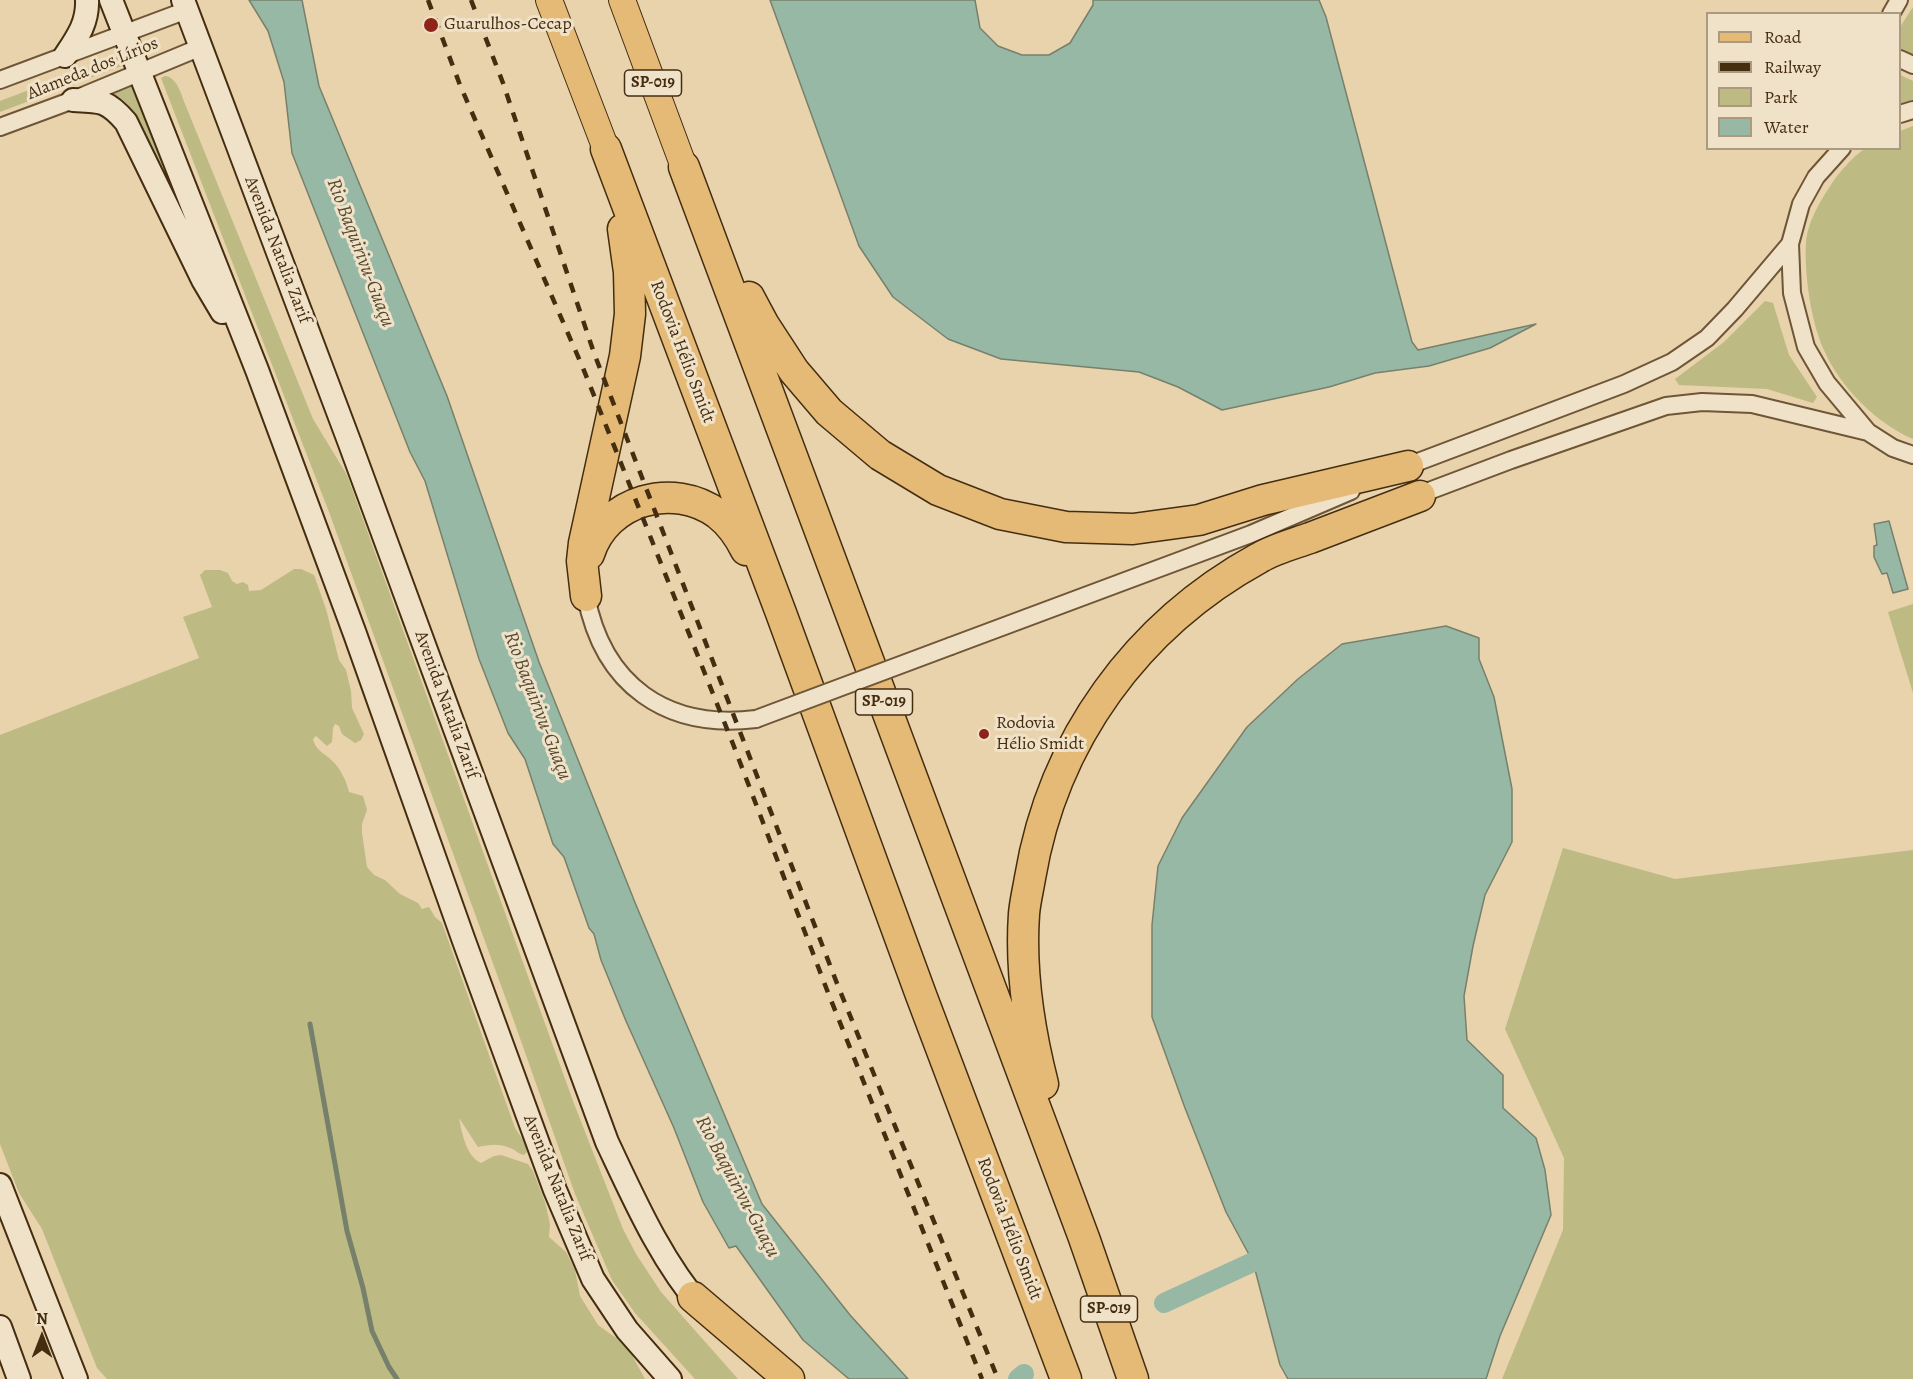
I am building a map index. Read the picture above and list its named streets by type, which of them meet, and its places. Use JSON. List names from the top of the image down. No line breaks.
{"streets":{"highway":["SP-019","Rodovia Hélio Smidt"],"main road":["Avenida Natalia Zarif"],"street":["Alameda dos Lírios"]},"crossings":[["Alameda dos Lírios","Avenida Natalia Zarif"]],"water":["Rio Baquirivu-Guaçu"],"places":["Guarulhos-Cecap","Rodovia Hélio Smidt"],"legend":["Road","Railway","Park","Water"],"north":"top"}
